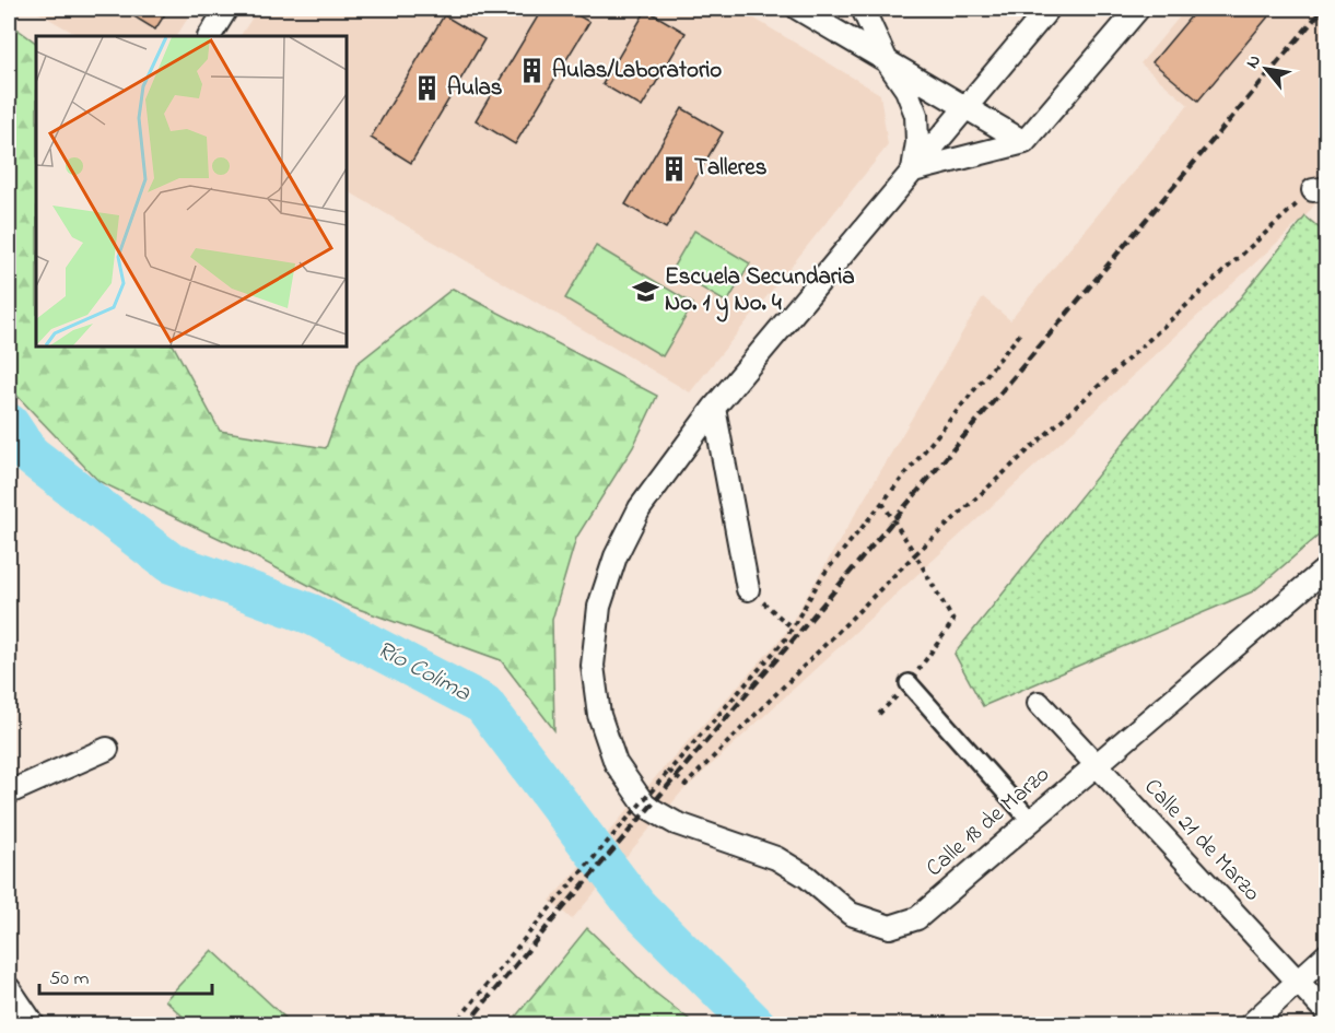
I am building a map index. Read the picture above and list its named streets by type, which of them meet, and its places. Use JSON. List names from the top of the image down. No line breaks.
{"streets":{"street":["Calle 18 de Marzo","Calle 21 de Marzo"]},"crossings":[["Calle 18 de Marzo","Calle 21 de Marzo"]],"water":["Río Colima"],"places":{"building":["Aulas/Laboratorio","Aulas","Talleres"],"school or university":["Escuela Secundaria No. 1 y No. 4"]},"scale_bar":"50 m","north":"top left"}
